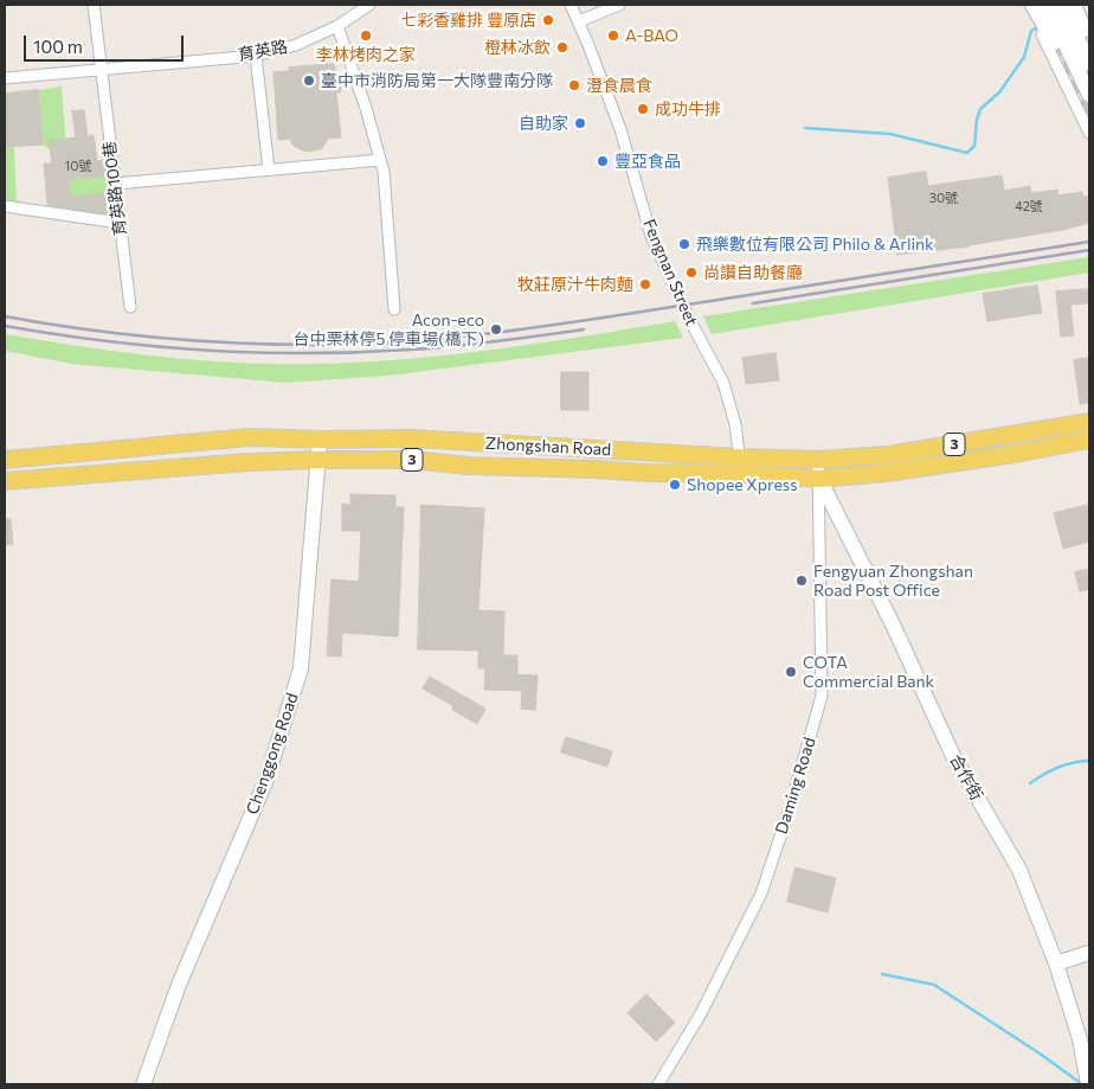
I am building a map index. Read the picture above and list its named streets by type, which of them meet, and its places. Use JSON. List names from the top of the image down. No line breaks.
{"streets":{"main road":["3","Zhongshan Road"],"street":["育英路","育英路100巷","Fengnan Street","Chenggong Road","合作街","Daming Road"]},"crossings":[["育英路","育英路100巷"],["Fengnan Street","Zhongshan Road"],["Zhongshan Road","Chenggong Road"],["Zhongshan Road","合作街"],["Zhongshan Road","Daming Road"],["合作街","Daming Road"]],"places":["七彩香雞排 豐原店","李林烤肉之家","A-BAO","橙林冰飲","臺中市消防局第一大隊豐南分隊","澄食晨食","成功牛排","自助家","豐亞食品","飛樂數位有限公司 Philo & Arlink","尚讚自助餐廳","牧莊原汁牛肉麵","Acon-eco 台中栗林停5 停車場(橋下)","Shopee Xpress","Fengyuan Zhongshan Road Post Office","COTA Commercial Bank"],"house_numbers":["10號","30號","42號"],"scale_bar":"100 m"}
